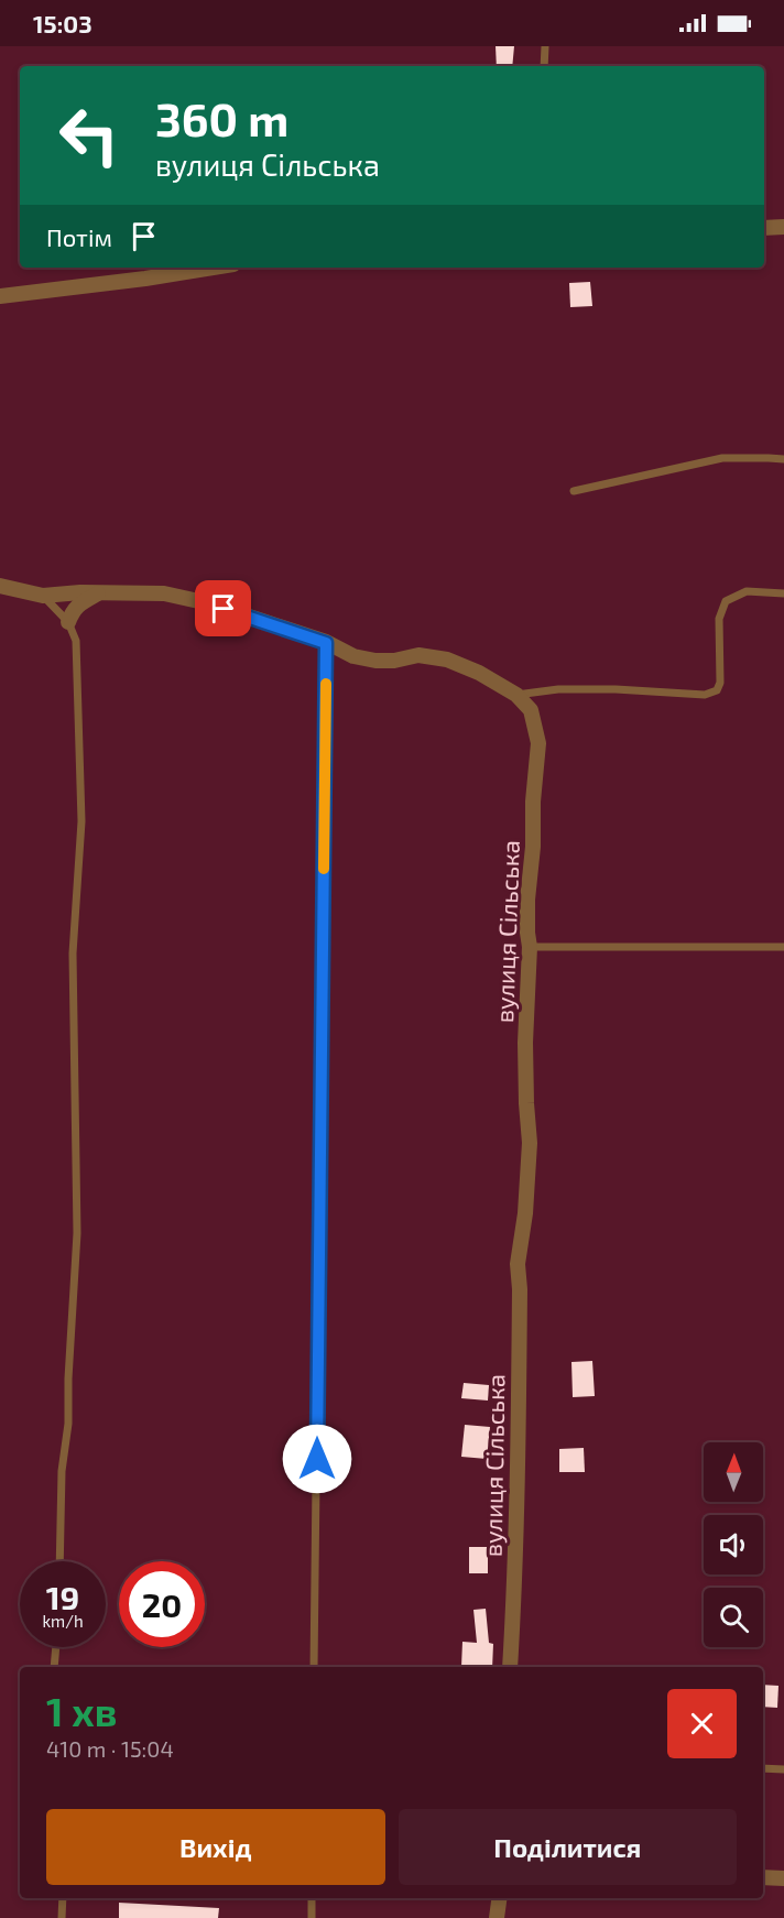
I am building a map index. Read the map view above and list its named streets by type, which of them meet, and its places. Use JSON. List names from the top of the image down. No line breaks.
{"streets":{"street":["вулиця Сільська"]},"north":"top","page":{"status":"15:03","turn":["360 m","вулиця Сільська"],"then":"Потім","speed":"19 km/h","limit":"20","heading":["1 хв","410 m · 15:04"],"buttons":["Вихід","Поділитися"]}}
